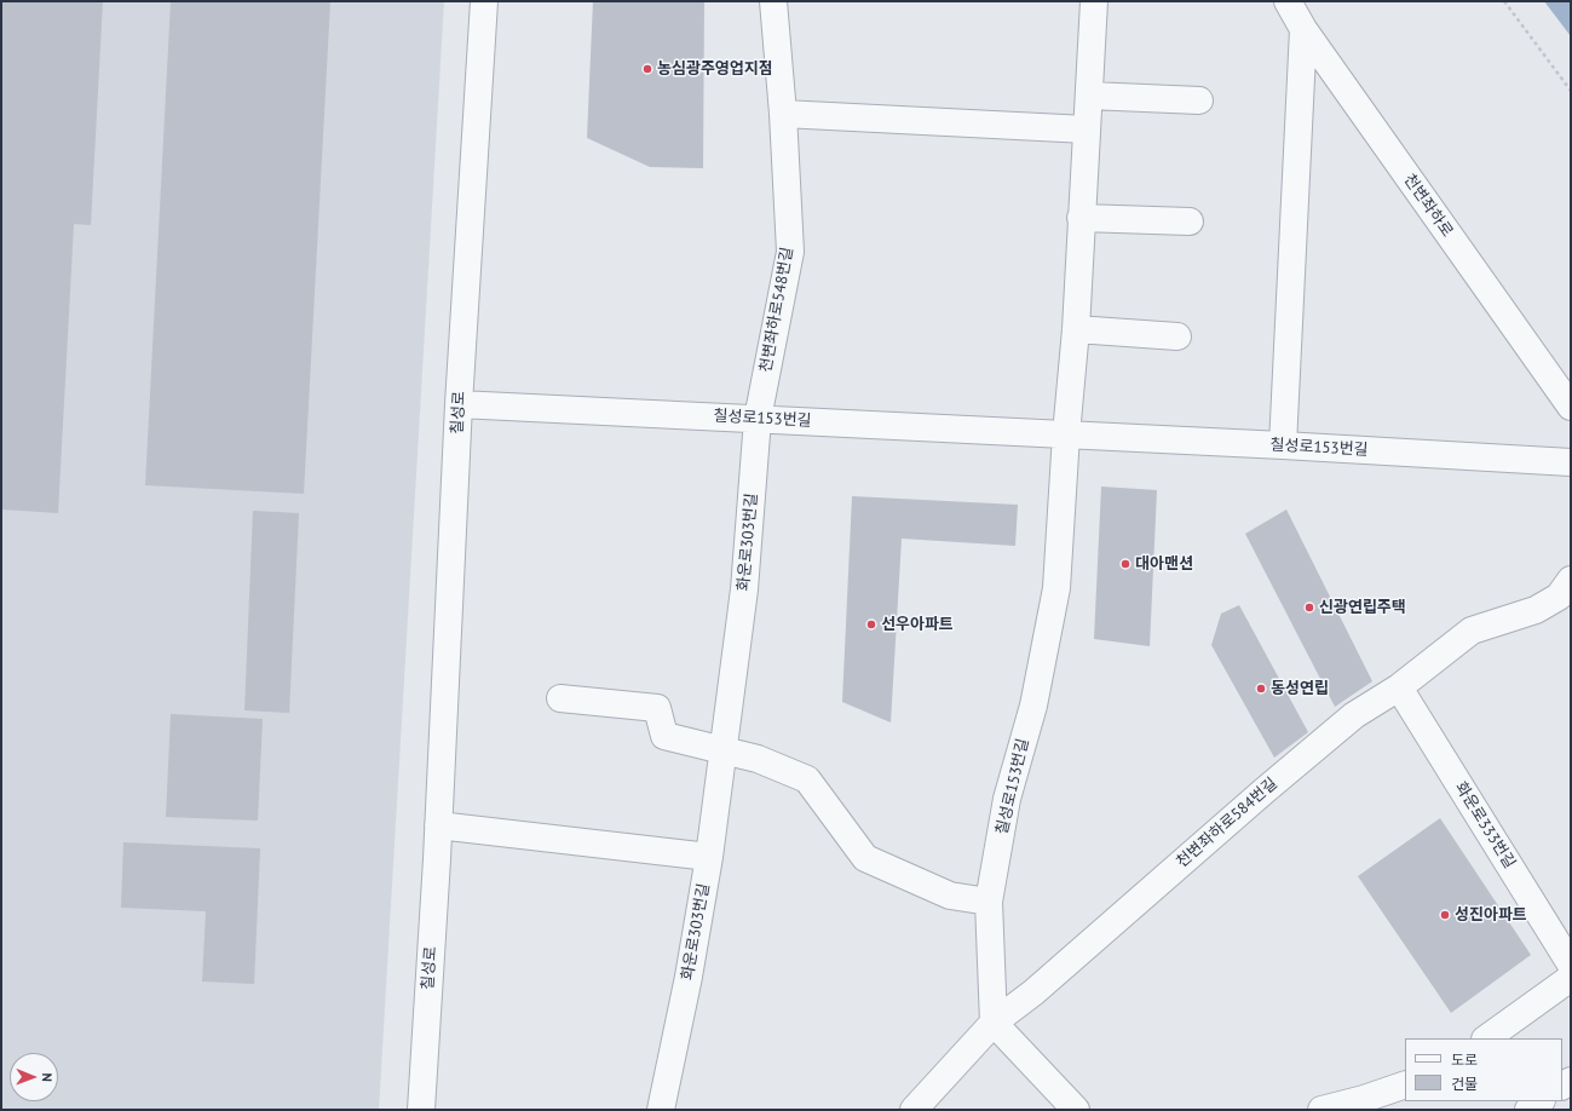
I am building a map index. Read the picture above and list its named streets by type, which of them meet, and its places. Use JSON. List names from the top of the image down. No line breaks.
{"streets":{"street":["천변좌하로","천변좌하로548번길","칠성로","칠성로153번길","화운로303번길","천변좌하로584번길","화운로333번길"]},"crossings":[["천변좌하로548번길","칠성로153번길"],["천변좌하로548번길","화운로303번길"],["칠성로","칠성로153번길"],["칠성로153번길","화운로303번길"],["칠성로153번길","천변좌하로584번길"],["천변좌하로584번길","화운로333번길"]],"places":["농심광주영업지점","대아맨션","신광연립주택","선우아파트","동성연립","성진아파트"],"legend":["도로","건물"],"north":"right"}
